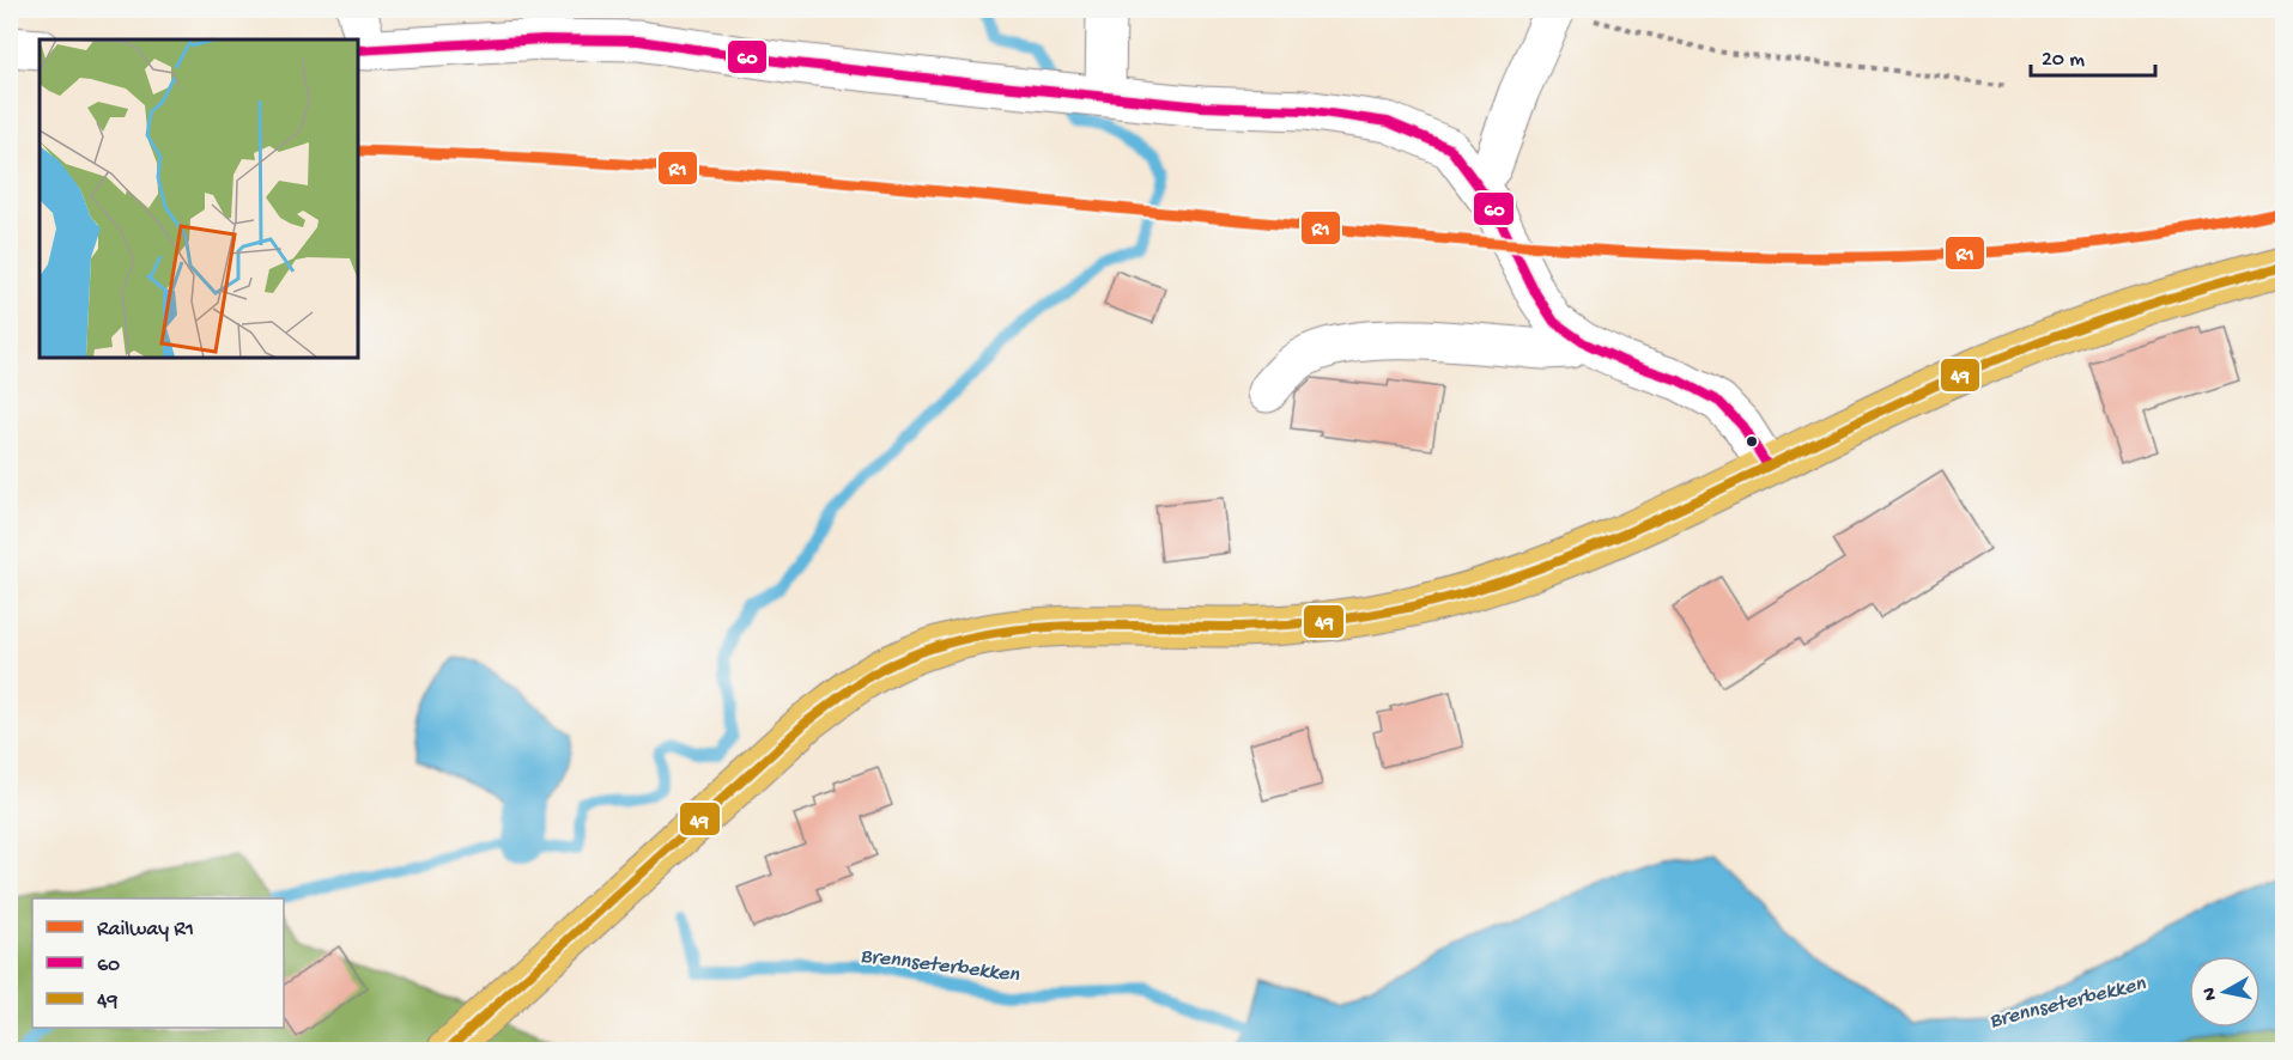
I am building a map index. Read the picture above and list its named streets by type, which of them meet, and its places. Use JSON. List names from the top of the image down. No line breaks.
{"water":["Brennseterbekken"],"lines":["transit line 60","rail line R1","transit line 49"],"legend":["Railway R1","60","49"],"scale_bar":"20 m","north":"left"}
